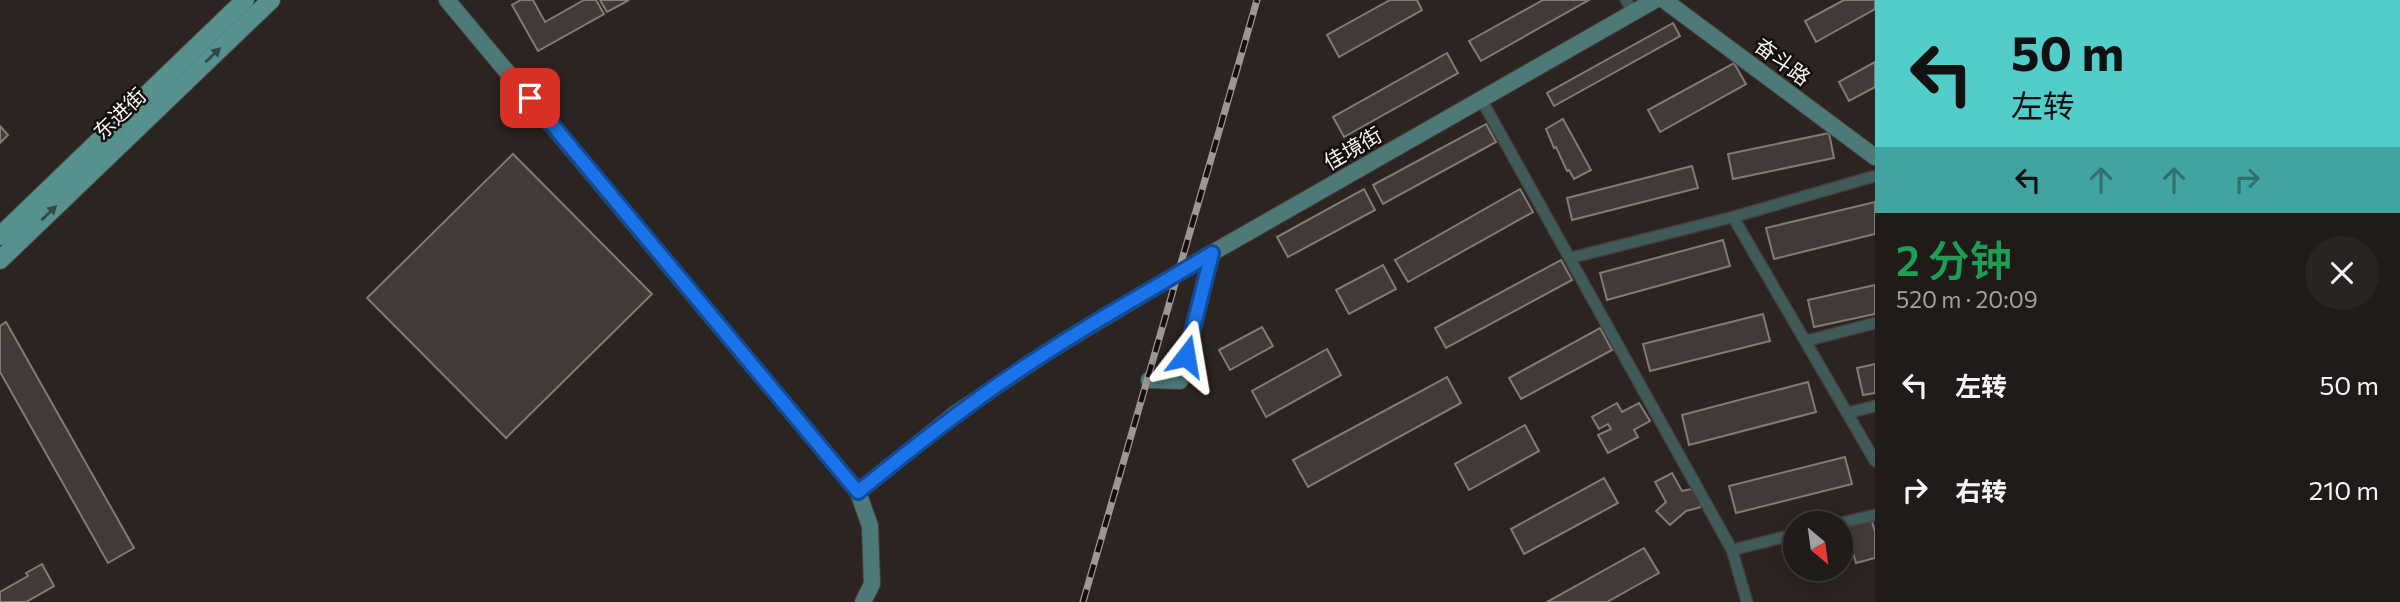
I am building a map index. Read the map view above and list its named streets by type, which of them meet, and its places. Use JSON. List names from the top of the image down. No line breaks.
{"streets":{"main road":["奋斗路","东进街","佳境街"]},"north":"bottom right","page":{"turn":["50 m","左转"],"heading":["2 分钟","520 m · 20:09"],"list":[{"name":"左转","value":"50 m"},{"name":"右转","value":"210 m"}]}}
